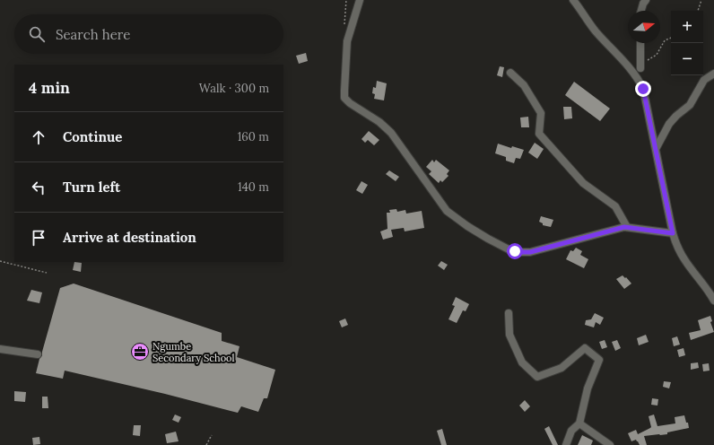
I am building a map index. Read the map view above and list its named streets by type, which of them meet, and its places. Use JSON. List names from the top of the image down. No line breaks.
{"places":{"office":["Ngumbe Secondary School"]},"north":"right","page":{"map_buttons":["+","−"],"search":"Search here","heading":["4 min","Walk · 300 m"],"list":[["Continue","160 m"],["Turn left","140 m"],"Arrive at destination"]}}
